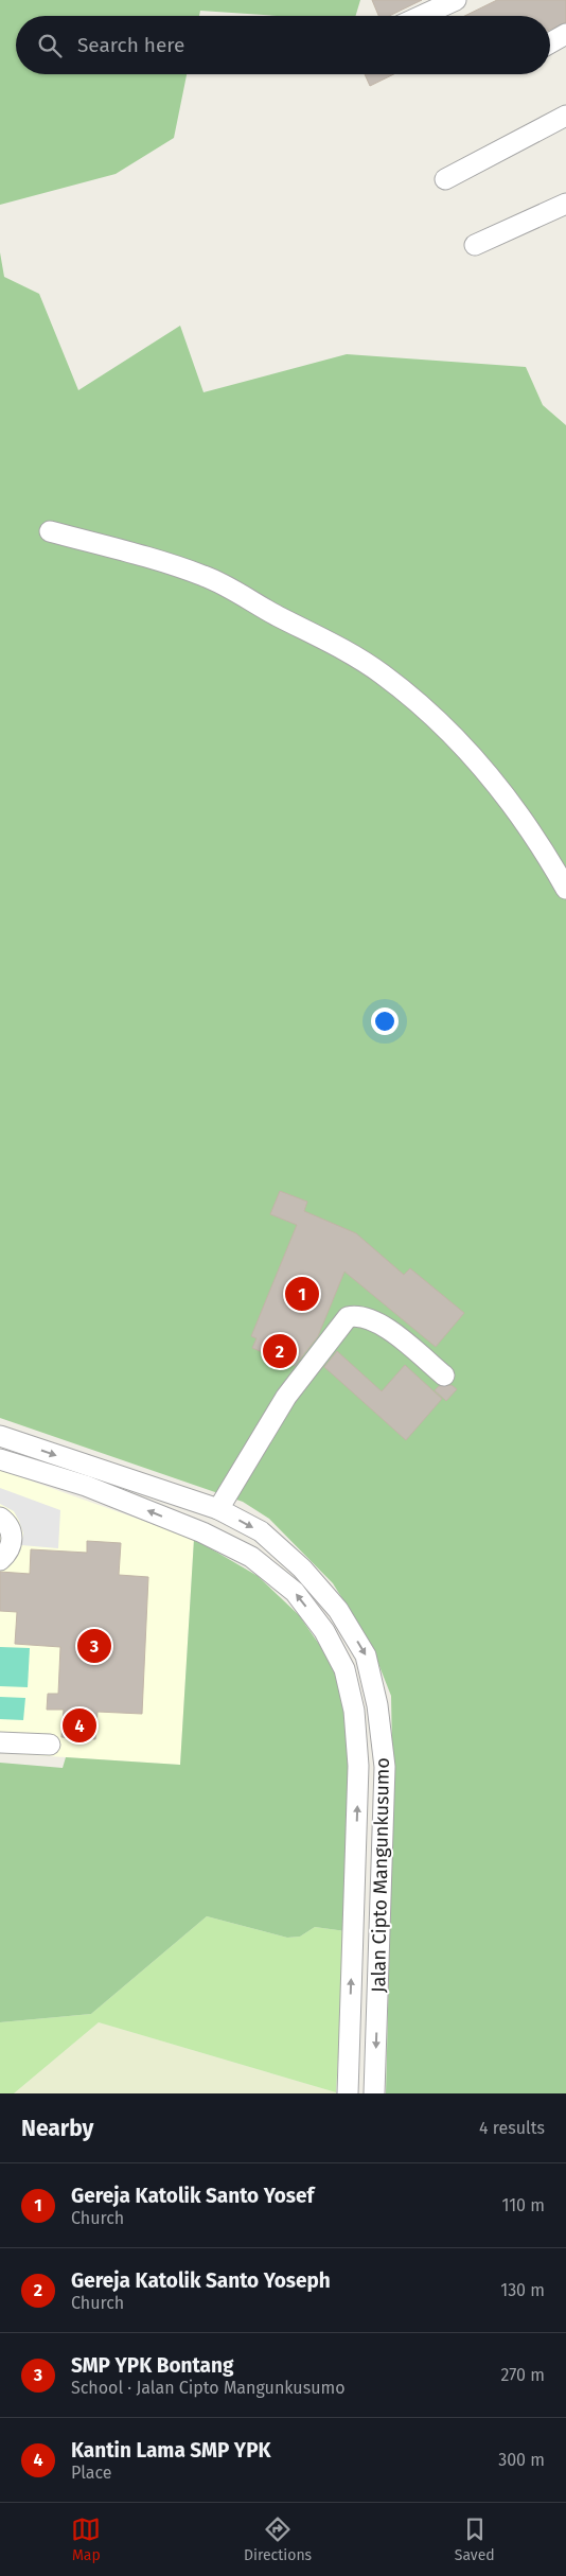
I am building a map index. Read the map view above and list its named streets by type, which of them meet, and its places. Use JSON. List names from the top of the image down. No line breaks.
{"streets":{"street":["Jalan Cipto Mangunkusumo"]},"page":{"search":"Search here","pins":["1","2","3","4"],"heading":["Nearby","4 results"],"list":[{"mark":"1","name":"Gereja Katolik Santo Yosef","note":"Church","value":"110 m"},{"mark":"2","name":"Gereja Katolik Santo Yoseph","note":"Church","value":"130 m"},{"mark":"3","name":"SMP YPK Bontang","note":"School · Jalan Cipto Mangunkusumo","value":"270 m"},{"mark":"4","name":"Kantin Lama SMP YPK","note":"Place","value":"300 m"}],"nav":["Map","Directions","Saved"]}}
